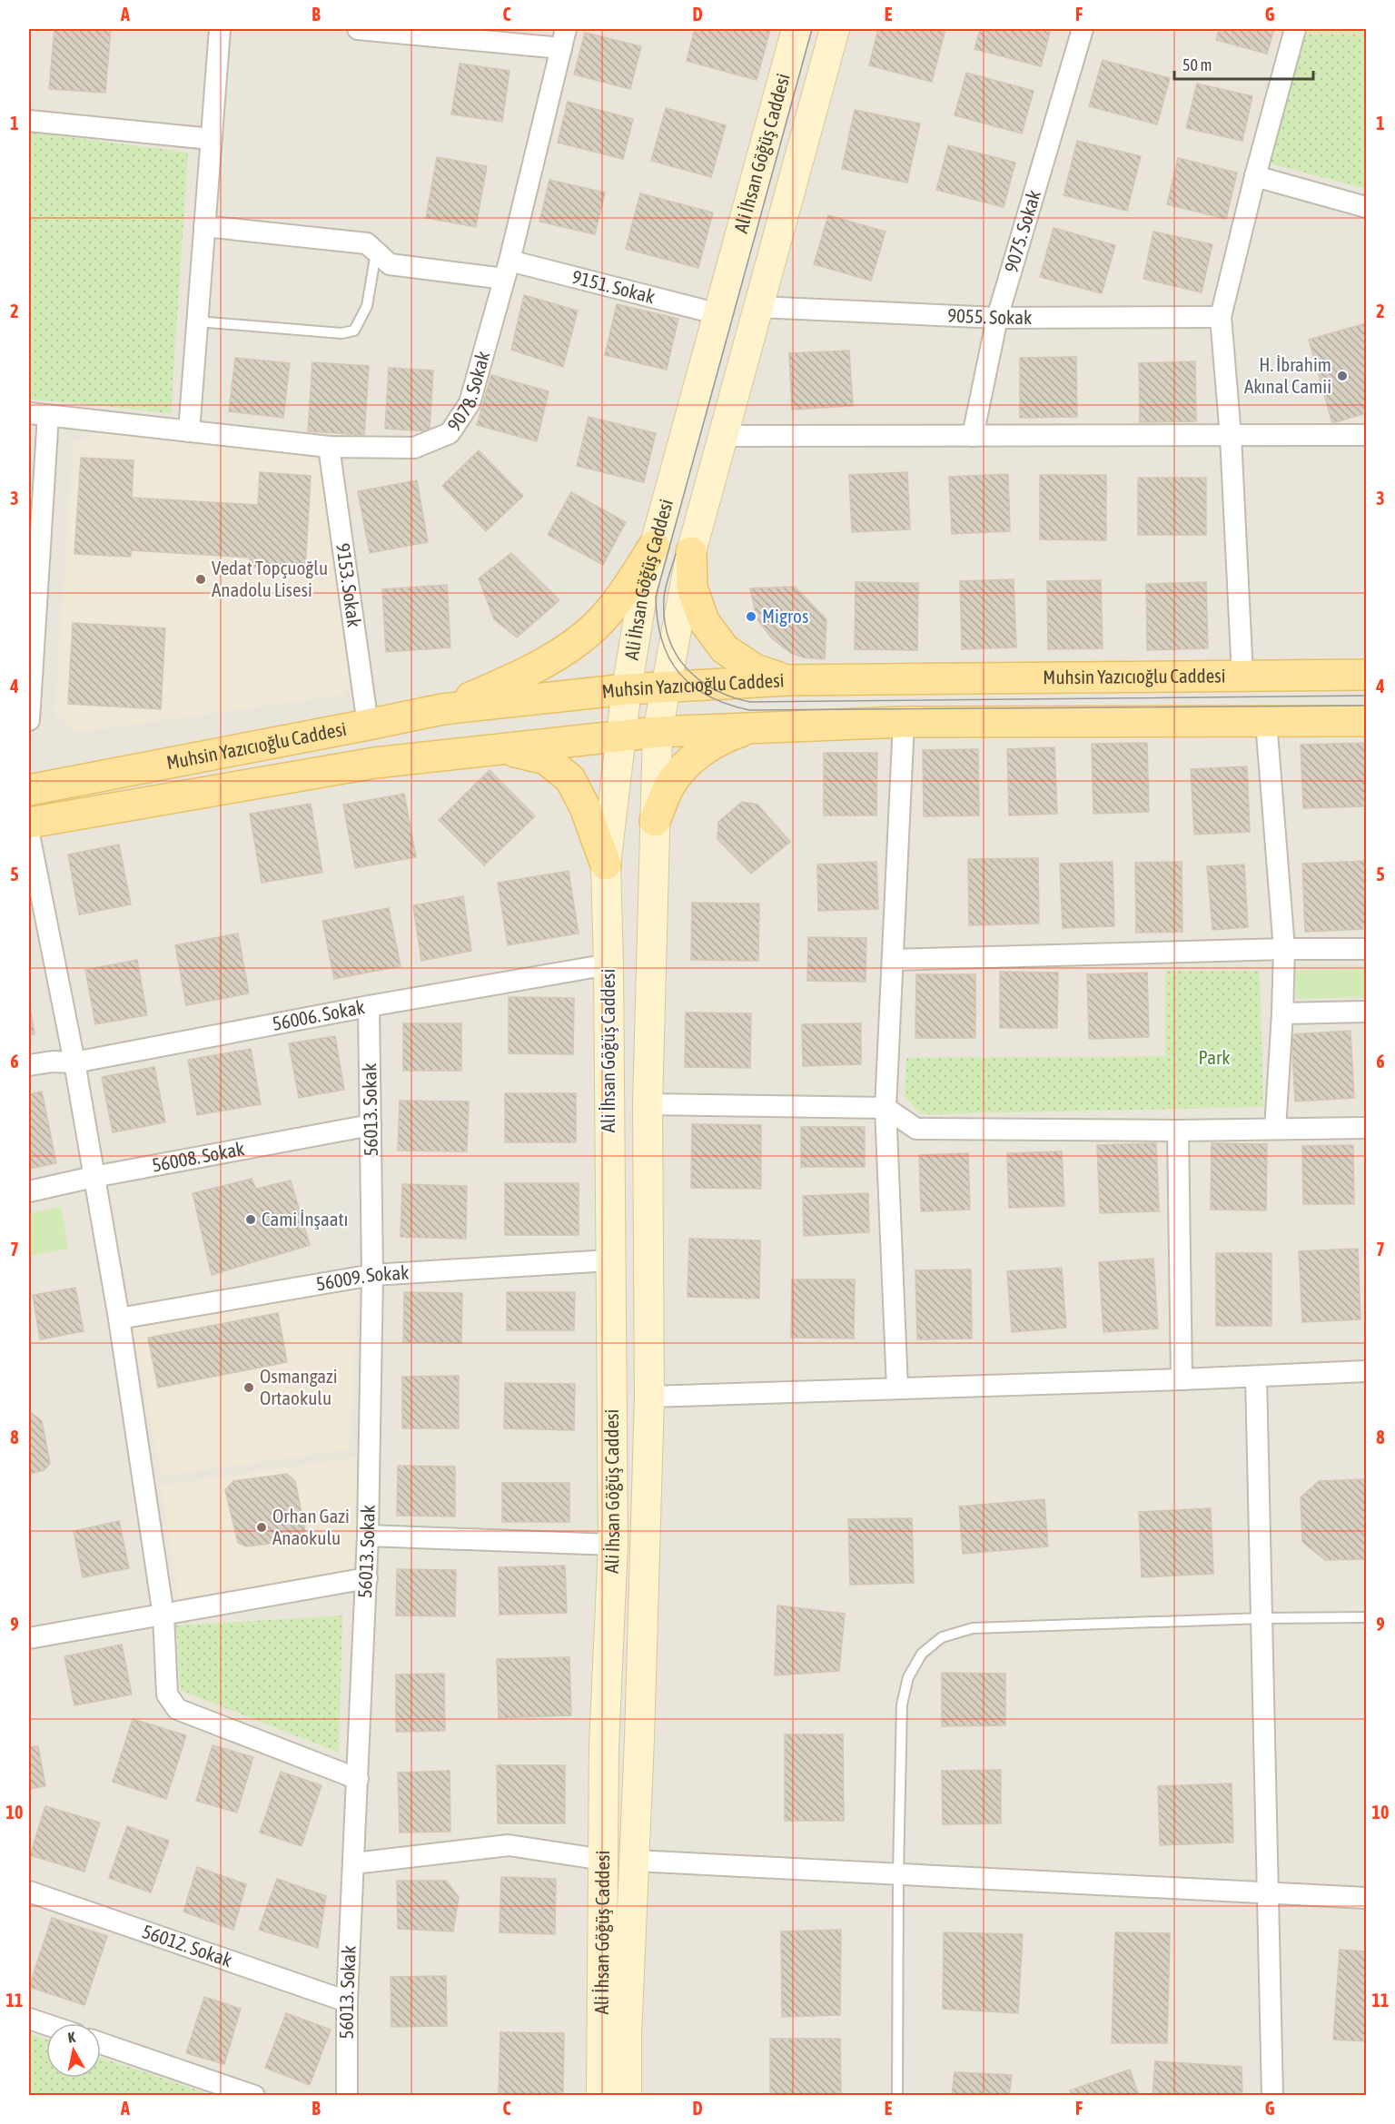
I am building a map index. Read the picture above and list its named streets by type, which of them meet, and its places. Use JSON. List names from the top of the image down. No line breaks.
{"streets":{"main road":["Ali İhsan Göğüş Caddesi","Muhsin Yazıcıoğlu Caddesi"],"street":["9075. Sokak","9151. Sokak","9055. Sokak","9078. Sokak","9153. Sokak","56006. Sokak","56013. Sokak","56008. Sokak","56009. Sokak","56012. Sokak"]},"crossings":[["Ali İhsan Göğüş Caddesi","9151. Sokak"],["Ali İhsan Göğüş Caddesi","9055. Sokak"],["Ali İhsan Göğüş Caddesi","Muhsin Yazıcıoğlu Caddesi"],["Ali İhsan Göğüş Caddesi","56006. Sokak"],["Ali İhsan Göğüş Caddesi","56009. Sokak"],["9075. Sokak","9055. Sokak"],["9151. Sokak","9078. Sokak"],["9078. Sokak","9153. Sokak"],["9153. Sokak","Muhsin Yazıcıoğlu Caddesi"],["56006. Sokak","56013. Sokak"],["56013. Sokak","56008. Sokak"],["56013. Sokak","56009. Sokak"],["56013. Sokak","56012. Sokak"]],"parks":["Park"],"places":["H. İbrahim Akınal Camii","Vedat Topçuoğlu Anadolu Lisesi","Migros","Cami İnşaatı","Osmangazi Ortaokulu","Orhan Gazi Anaokulu"],"scale_bar":"50 m","north":"top","grid":{"columns":["A","B","C","D","E","F","G"],"rows":["1","2","3","4","5","6","7","8","9","10","11"]}}
